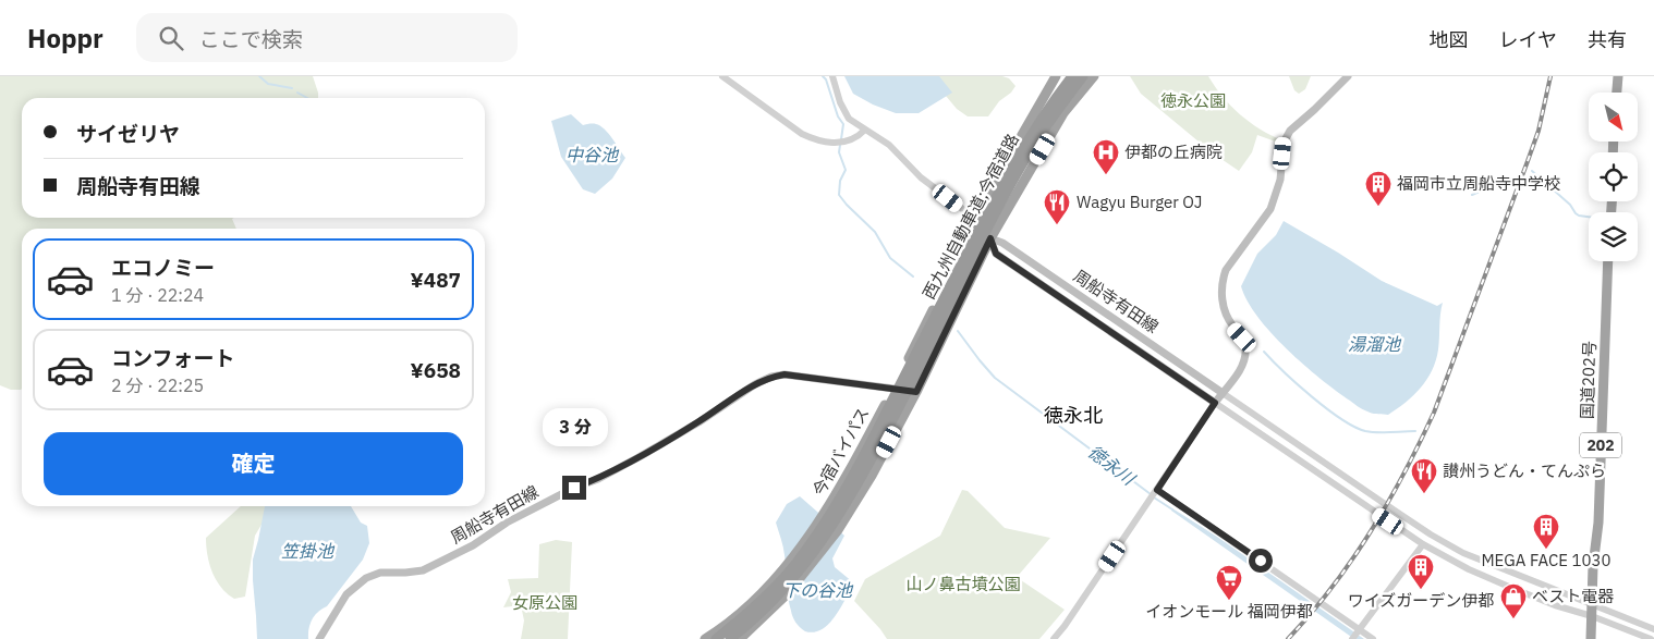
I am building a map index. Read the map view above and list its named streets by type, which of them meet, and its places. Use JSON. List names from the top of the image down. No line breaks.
{"streets":{"highway":["西九州自動車道;今宿道路","国道202号","202","今宿バイパス"],"main road":["周船寺有田線"]},"crossings":[["周船寺有田線","今宿バイパス"]],"districts":["徳永北"],"water":["中谷池","湯溜池","徳永川","笠掛池","下の谷池"],"parks":["徳永公園","山ノ鼻古墳公園","女原公園"],"places":{"hospital":["伊都の丘病院"],"building":["福岡市立周船寺中学校","MEGA FACE 1030","ワイズガーデン伊都"],"restaurant":["Wagyu Burger OJ","讃州うどん・てんぷら"],"supermarket":["イオンモール 福岡伊都"],"shop":["ベスト電器"]},"north":"bottom right","page":{"header":"Hoppr","search":"ここで検索","nav":["地図","レイヤ","共有"],"banner":["サイゼリヤ","周船寺有田線"],"list":[{"name":"エコノミー","note":"1 分 · 22:24","value":"¥487"},{"name":"コンフォート","note":"2 分 · 22:25","value":"¥658"}],"bubble":"3 分","buttons":"確定"}}
